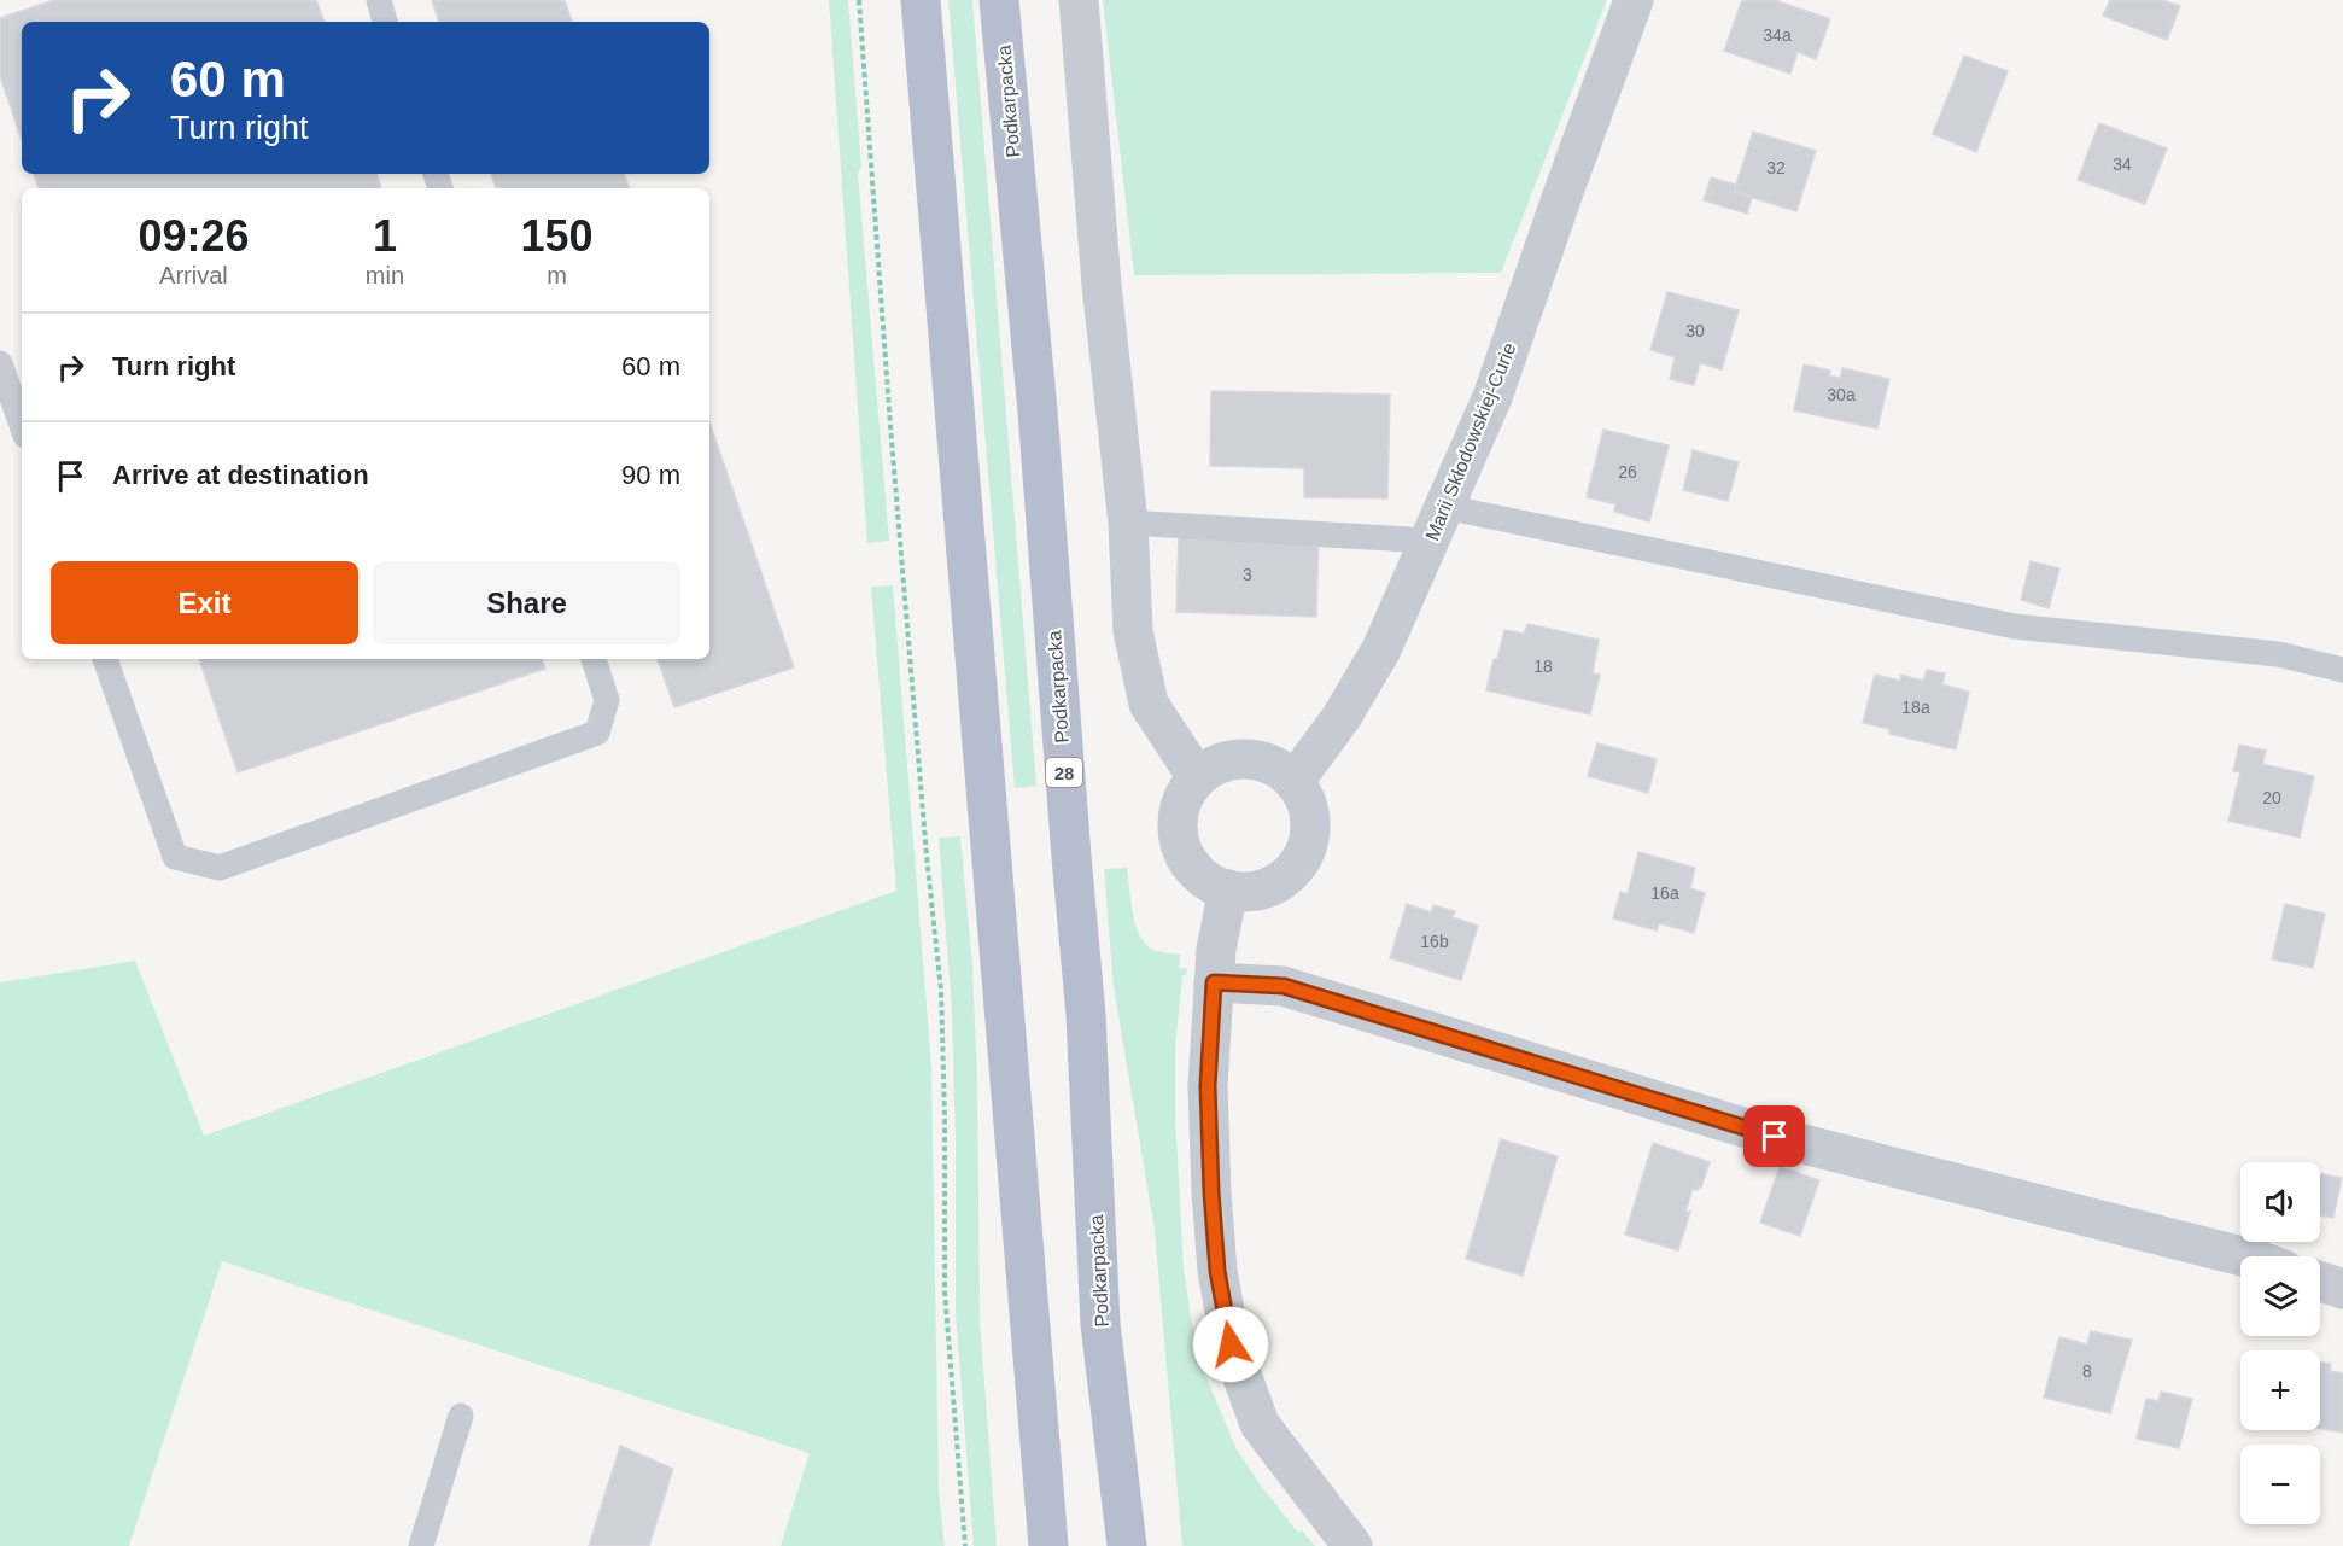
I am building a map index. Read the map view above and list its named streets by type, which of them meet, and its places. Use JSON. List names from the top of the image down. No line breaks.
{"streets":{"main road":["Podkarpacka","28"],"street":["Marii Skłodowskiej-Curie"]},"house_numbers":["34a","34","32","30","30a","26","3","18","18a","20","16a","16b","8"],"page":{"turn":["60 m","Turn right"],"eta":["09:26","Arrival","1","min","150","m"],"list":[{"name":"Turn right","value":"60 m"},{"name":"Arrive at destination","value":"90 m"}],"buttons":["Exit","Share"],"map_buttons":["+","−"]}}
